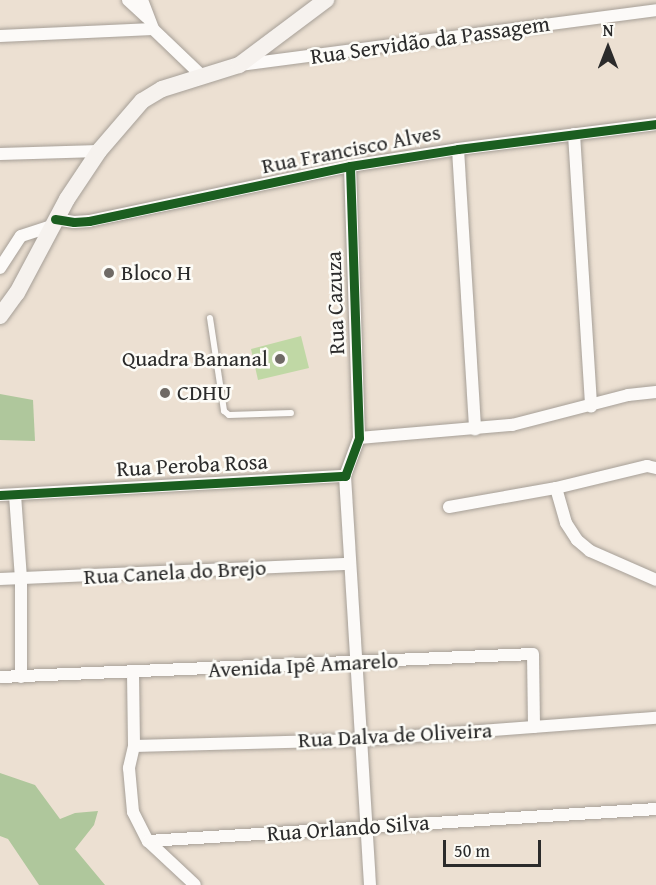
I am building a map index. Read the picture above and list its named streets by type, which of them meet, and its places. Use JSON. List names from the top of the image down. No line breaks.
{"streets":{"street":["Rua Servidão da Passagem","Rua Francisco Alves","Rua Cazuza","Rua Peroba Rosa","Rua Canela do Brejo","Avenida Ipê Amarelo","Rua Dalva de Oliveira","Rua Orlando Silva"]},"crossings":[["Rua Francisco Alves","Rua Cazuza"],["Avenida Ipê Amarelo","Rua Dalva de Oliveira"]],"places":["Bloco H","Quadra Bananal","CDHU"],"scale_bar":"50 m","north":"top"}
